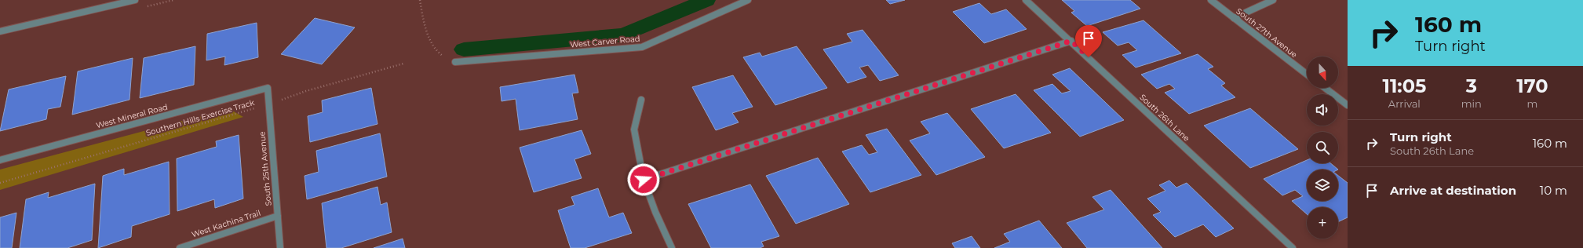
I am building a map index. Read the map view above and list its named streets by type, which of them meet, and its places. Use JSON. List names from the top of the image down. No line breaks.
{"streets":{"street":["South 27th Avenue","West Carver Road","West Mineral Road","South 26th Lane","South 25th Avenue","West Kachina Trail"],"path":["Southern Hills Exercise Track"]},"crossings":[["West Mineral Road","South 25th Avenue"],["Southern Hills Exercise Track","South 25th Avenue"],["South 25th Avenue","West Kachina Trail"]],"north":"bottom","page":{"turn":["160 m","Turn right"],"map_buttons":"+","eta":["11:05","Arrival","3","min","170","m"],"list":[{"name":"Turn right","note":"South 26th Lane","value":"160 m"},{"name":"Arrive at destination","value":"10 m"}]}}
